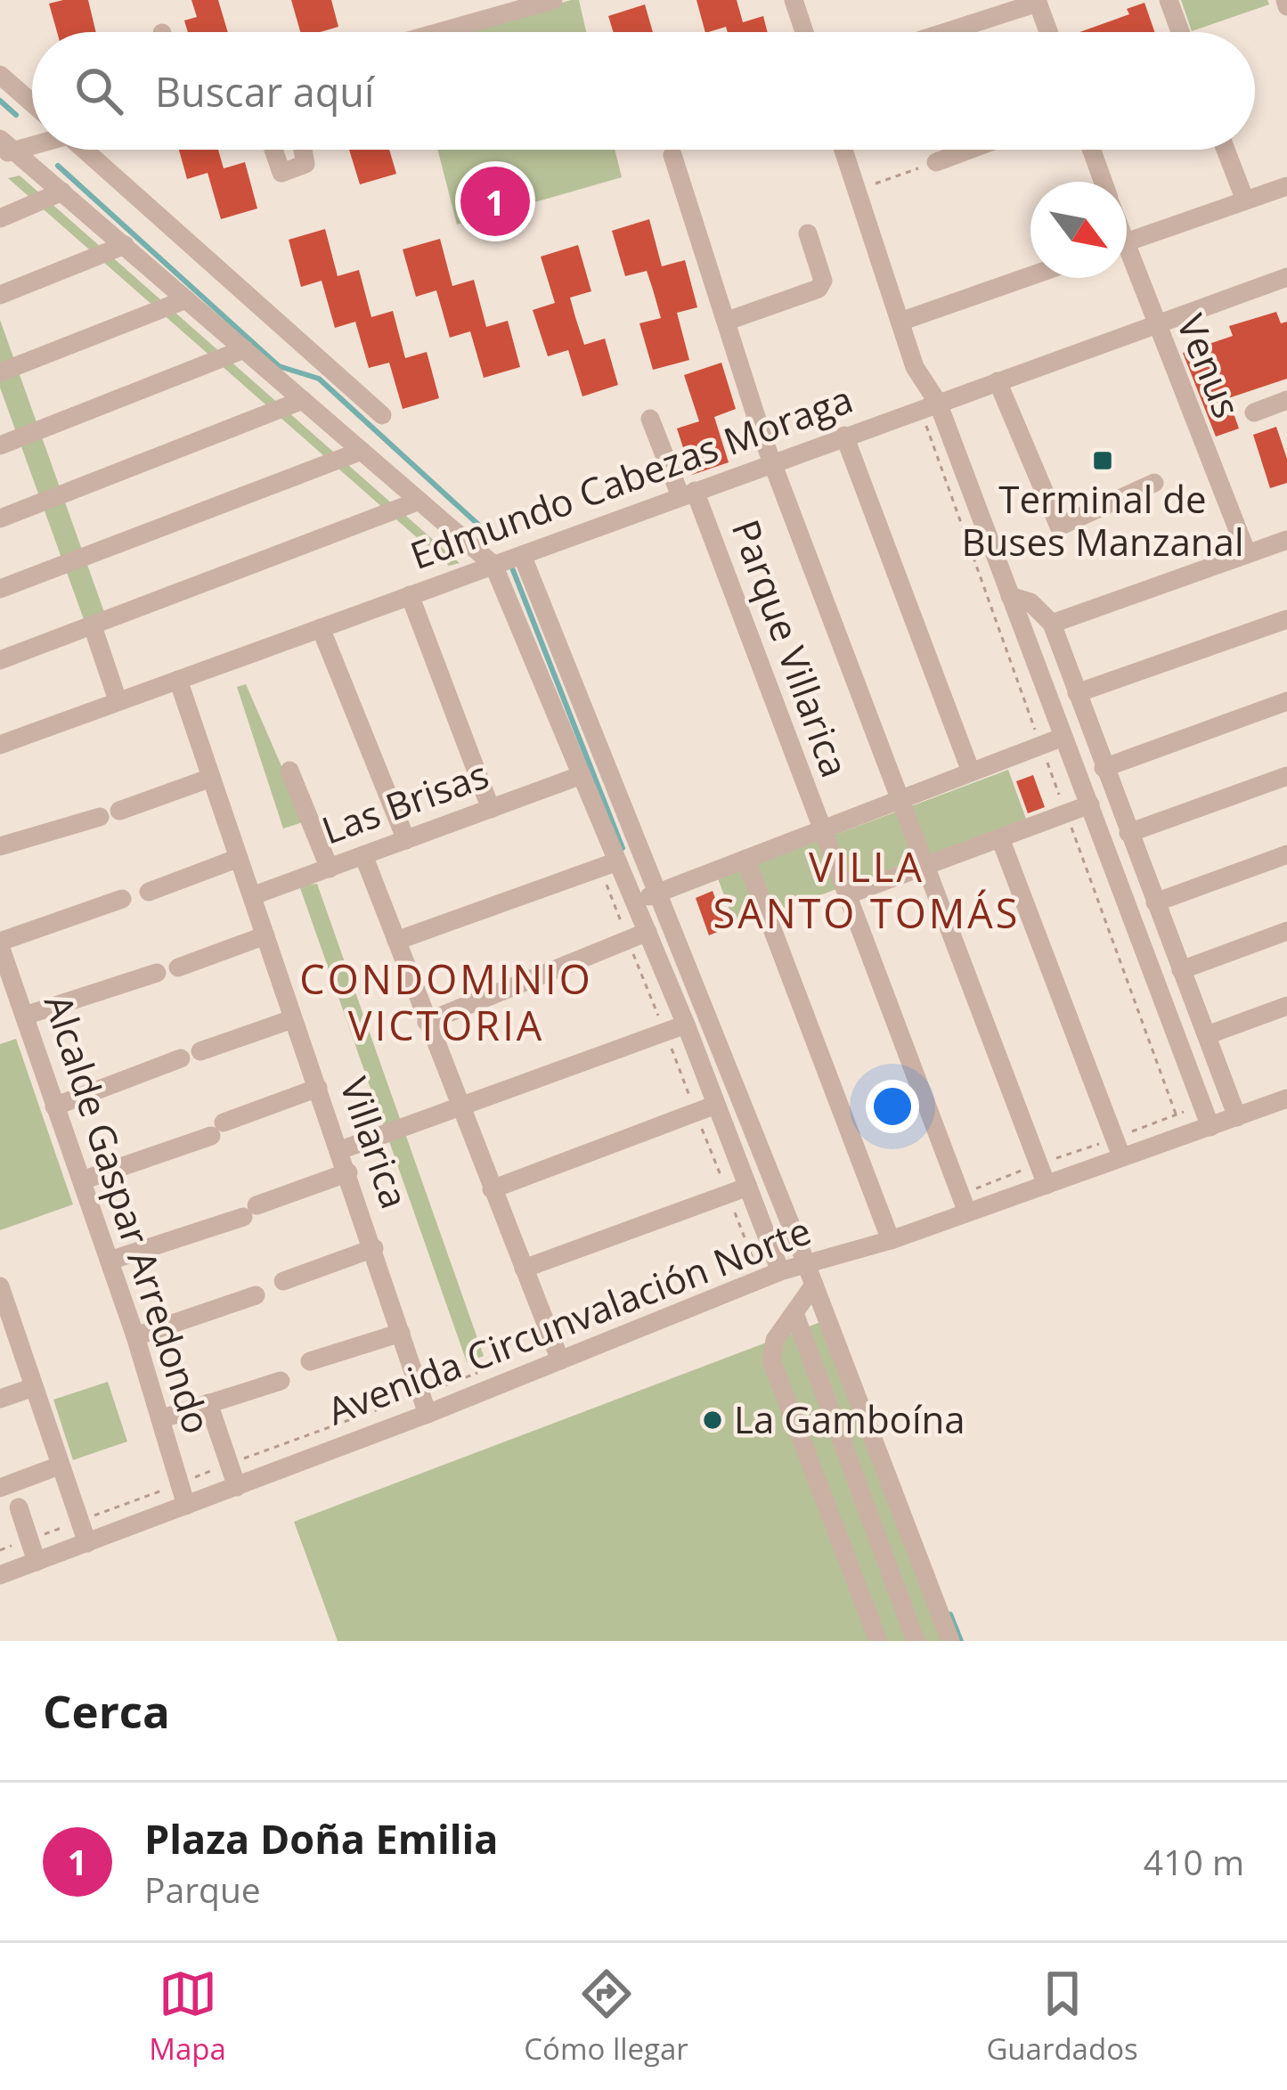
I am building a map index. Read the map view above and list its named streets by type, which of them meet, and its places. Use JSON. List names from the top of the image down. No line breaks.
{"streets":{"street":["Venus","Edmundo Cabezas Moraga","Parque Villarica","Las Brisas","Villarica","Alcalde Gaspar Arredondo","Avenida Circunvalación Norte"]},"crossings":[["Venus","Edmundo Cabezas Moraga"],["Edmundo Cabezas Moraga","Parque Villarica"],["Edmundo Cabezas Moraga","Villarica"],["Parque Villarica","Avenida Circunvalación Norte"],["Las Brisas","Villarica"],["Villarica","Avenida Circunvalación Norte"],["Alcalde Gaspar Arredondo","Avenida Circunvalación Norte"]],"districts":["VILLA SANTO TOMÁS","CONDOMINIO VICTORIA"],"places":{"transit":["Terminal de Buses Manzanal"],"other":["La Gamboína"]},"north":"bottom right","page":{"search":"Buscar aquí","pins":"1","heading":"Cerca","list":[{"mark":"1","name":"Plaza Doña Emilia","note":"Parque","value":"410 m"}],"nav":["Mapa","Cómo llegar","Guardados"]}}
